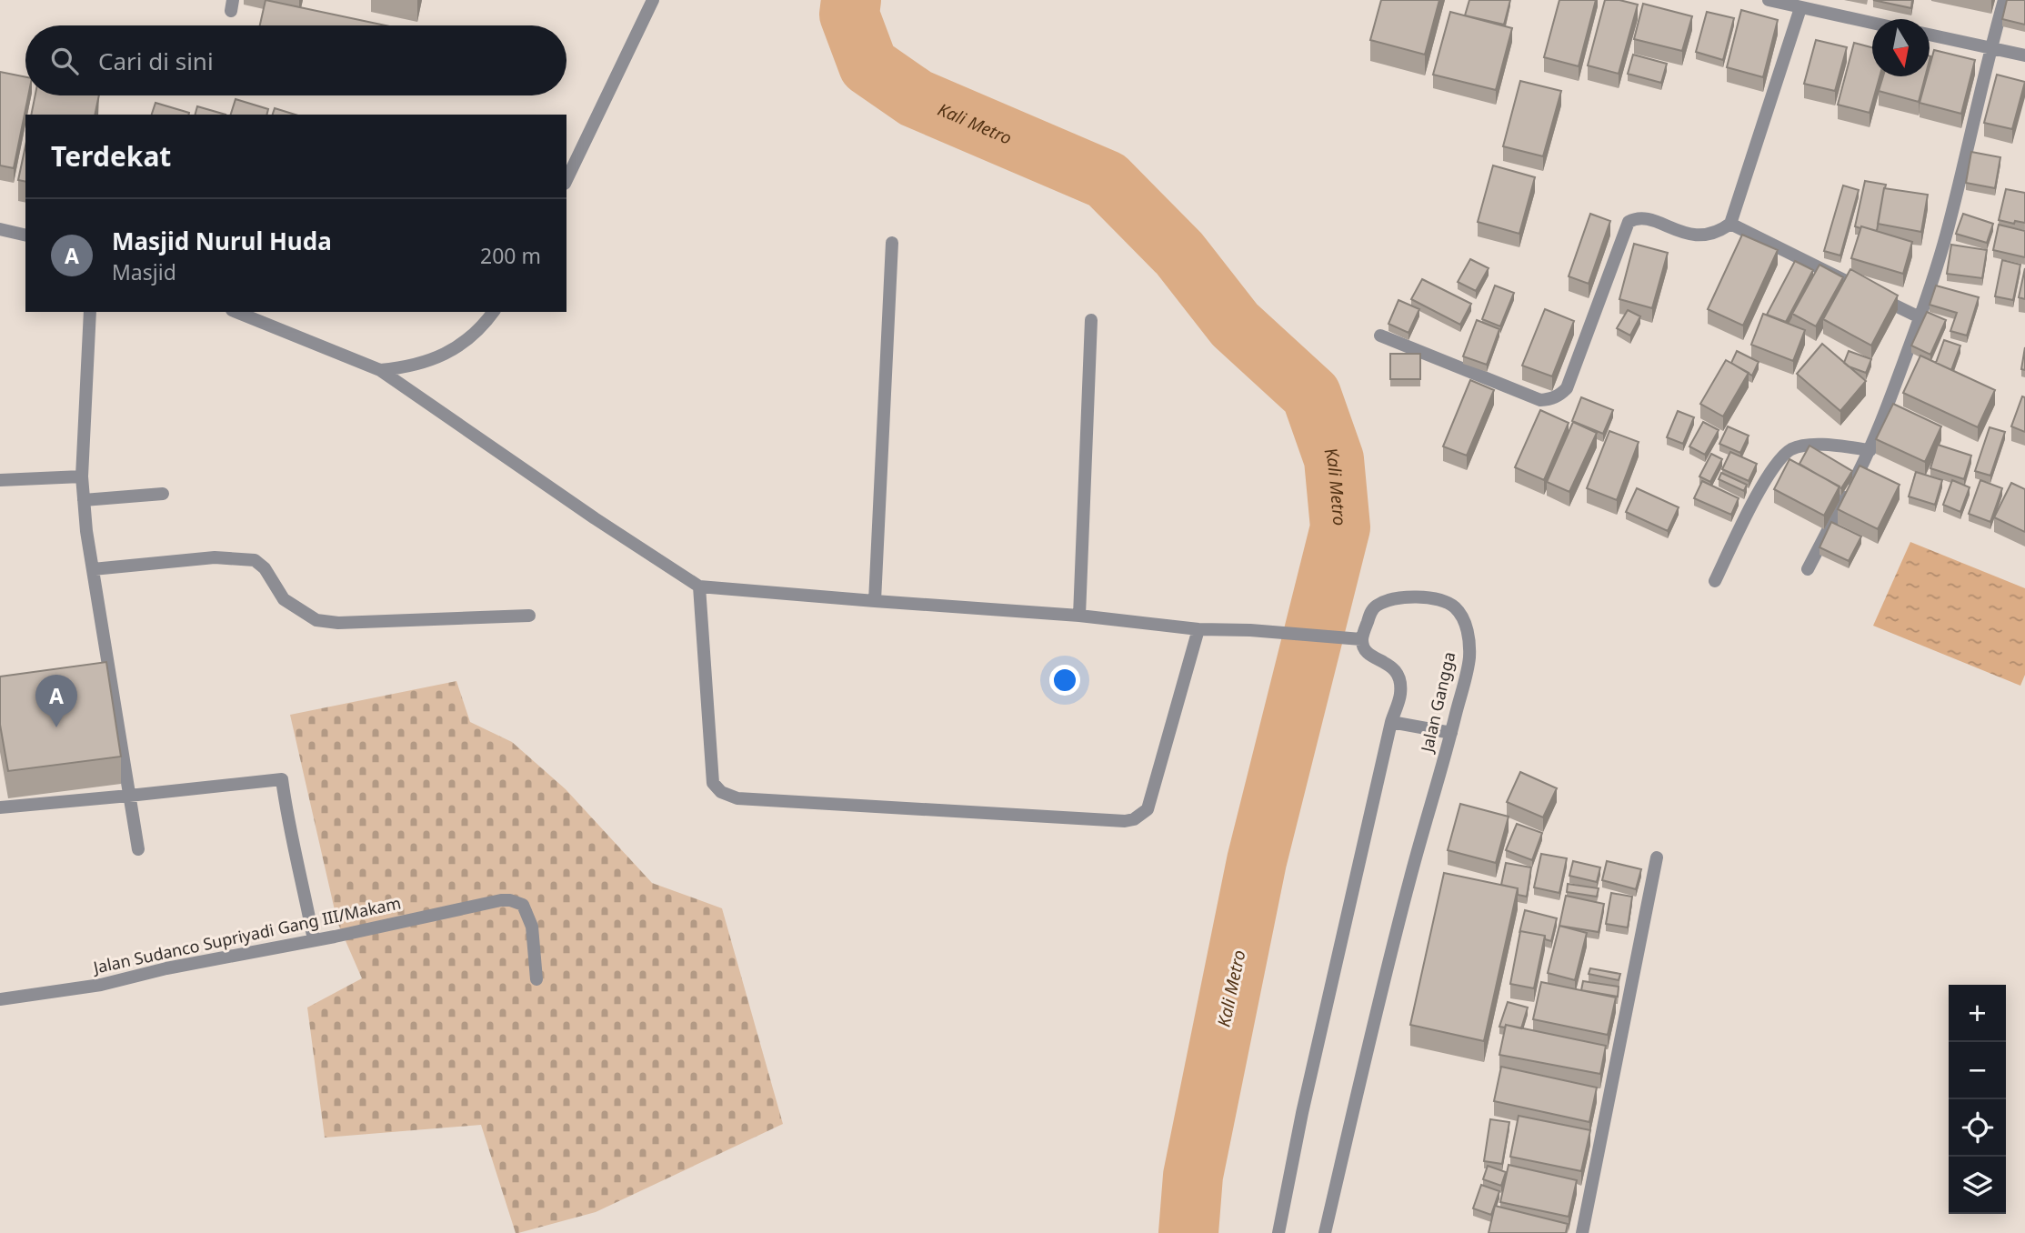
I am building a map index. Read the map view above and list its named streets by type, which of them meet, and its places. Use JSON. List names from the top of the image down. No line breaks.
{"streets":{"street":["Jalan Gangga","Jalan Sudanco Supriyadi Gang III/Makam"]},"water":["Kali Metro"],"north":"bottom","page":{"search":"Cari di sini","heading":"Terdekat","list":[{"mark":"A","name":"Masjid Nurul Huda","note":"Masjid","value":"200 m"}],"pins":"A","map_buttons":["+","−"]}}
